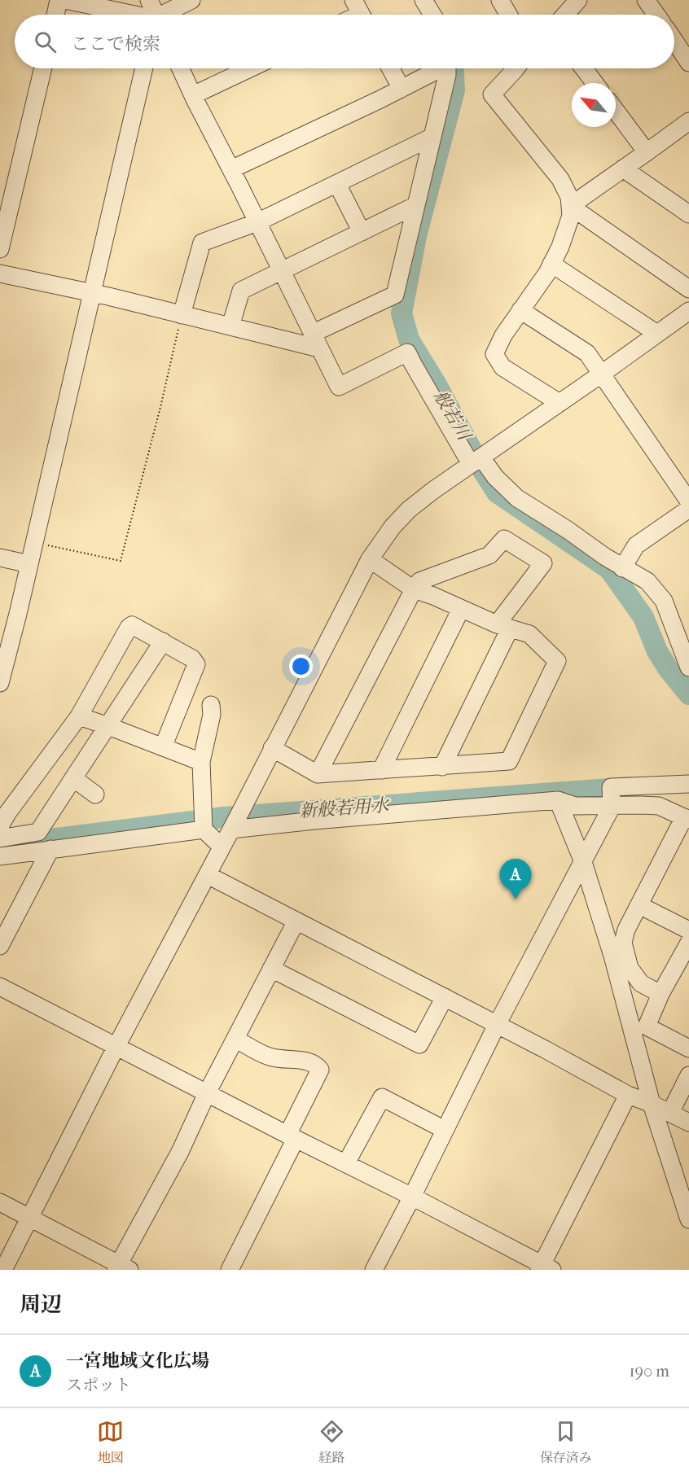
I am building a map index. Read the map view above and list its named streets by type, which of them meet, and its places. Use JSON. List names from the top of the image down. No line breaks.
{"water":["般若川","新般若用水"],"north":"top left","page":{"search":"ここで検索","pins":"A","heading":"周辺","list":[{"mark":"A","name":"一宮地域文化広場","note":"スポット","value":"190 m"}],"nav":["地図","経路","保存済み"]}}
